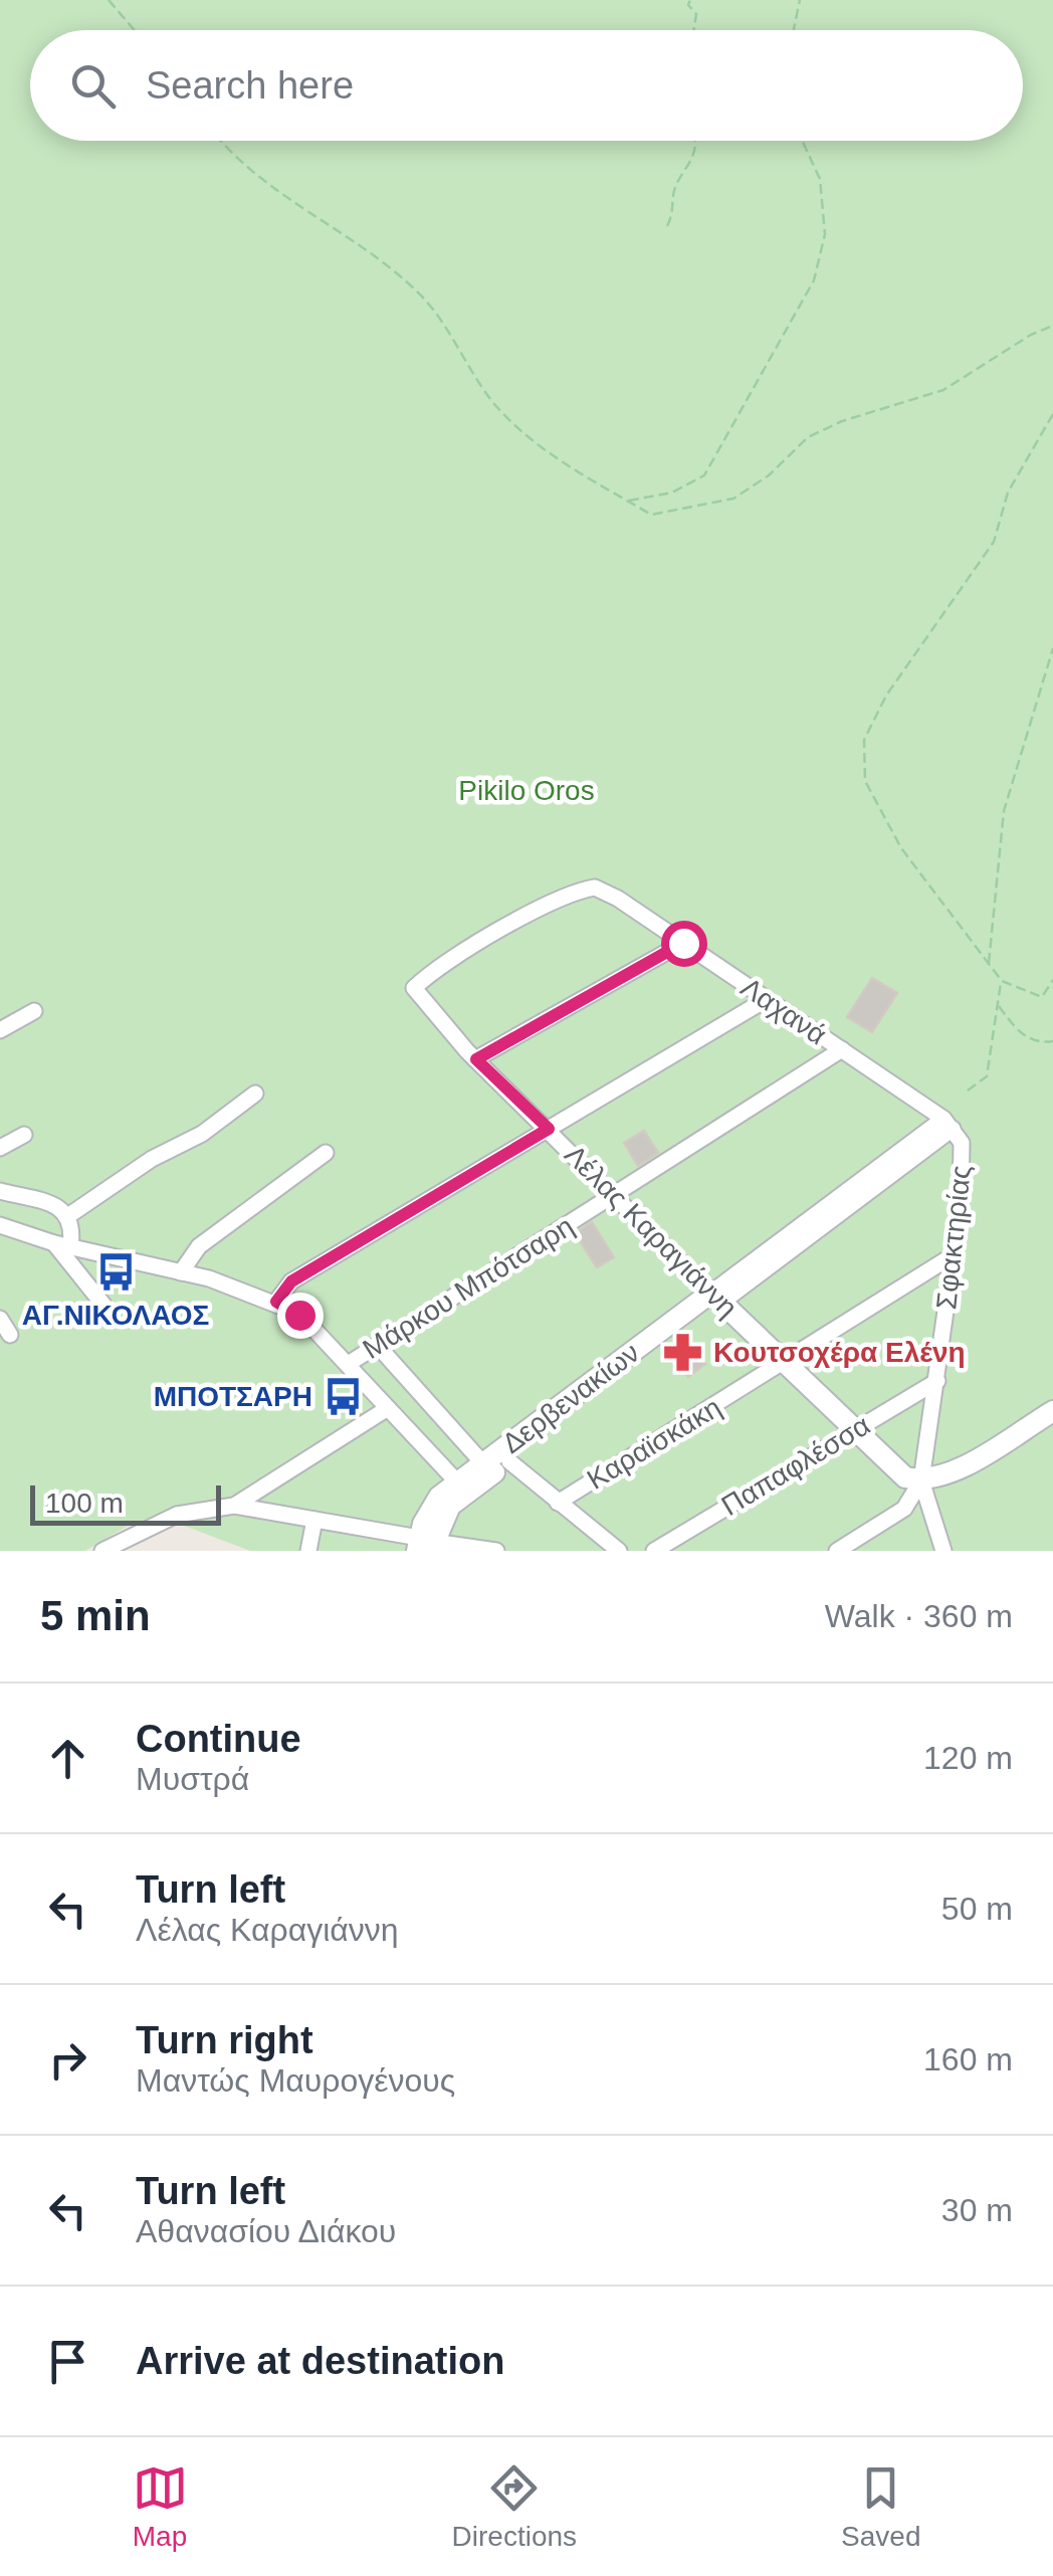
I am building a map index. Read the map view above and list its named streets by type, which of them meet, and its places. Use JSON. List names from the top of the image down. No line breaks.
{"streets":{"street":["Λαχανά","Λέλας Καραγιάννη","Σφακτηρίας","Μάρκου Μπότσαρη","Δερβενακίων","Καραϊσκάκη","Παπαφλέσσα"]},"crossings":[["Λαχανά","Λέλας Καραγιάννη"],["Λαχανά","Σφακτηρίας"],["Λαχανά","Μάρκου Μπότσαρη"],["Λαχανά","Δερβενακίων"],["Λέλας Καραγιάννη","Σφακτηρίας"],["Λέλας Καραγιάννη","Μάρκου Μπότσαρη"],["Λέλας Καραγιάννη","Δερβενακίων"],["Λέλας Καραγιάννη","Καραϊσκάκη"],["Λέλας Καραγιάννη","Παπαφλέσσα"],["Σφακτηρίας","Δερβενακίων"],["Σφακτηρίας","Καραϊσκάκη"],["Σφακτηρίας","Παπαφλέσσα"]],"parks":["Pikilo Oros"],"places":{"bus stop":["ΑΓ.ΝΙΚΟΛΑΟΣ","ΜΠΟΤΣΑΡΗ"],"pharmacy":["Κουτσοχέρα Ελένη"]},"scale_bar":"100 m","page":{"search":"Search here","scale":"100 m","heading":["5 min","Walk · 360 m"],"list":[["Continue","Μυστρά","120 m"],["Turn left","Λέλας Καραγιάννη","50 m"],["Turn right","Μαντώς Μαυρογένους","160 m"],["Turn left","Αθανασίου Διάκου","30 m"],"Arrive at destination"],"nav":["Map","Directions","Saved"]}}
